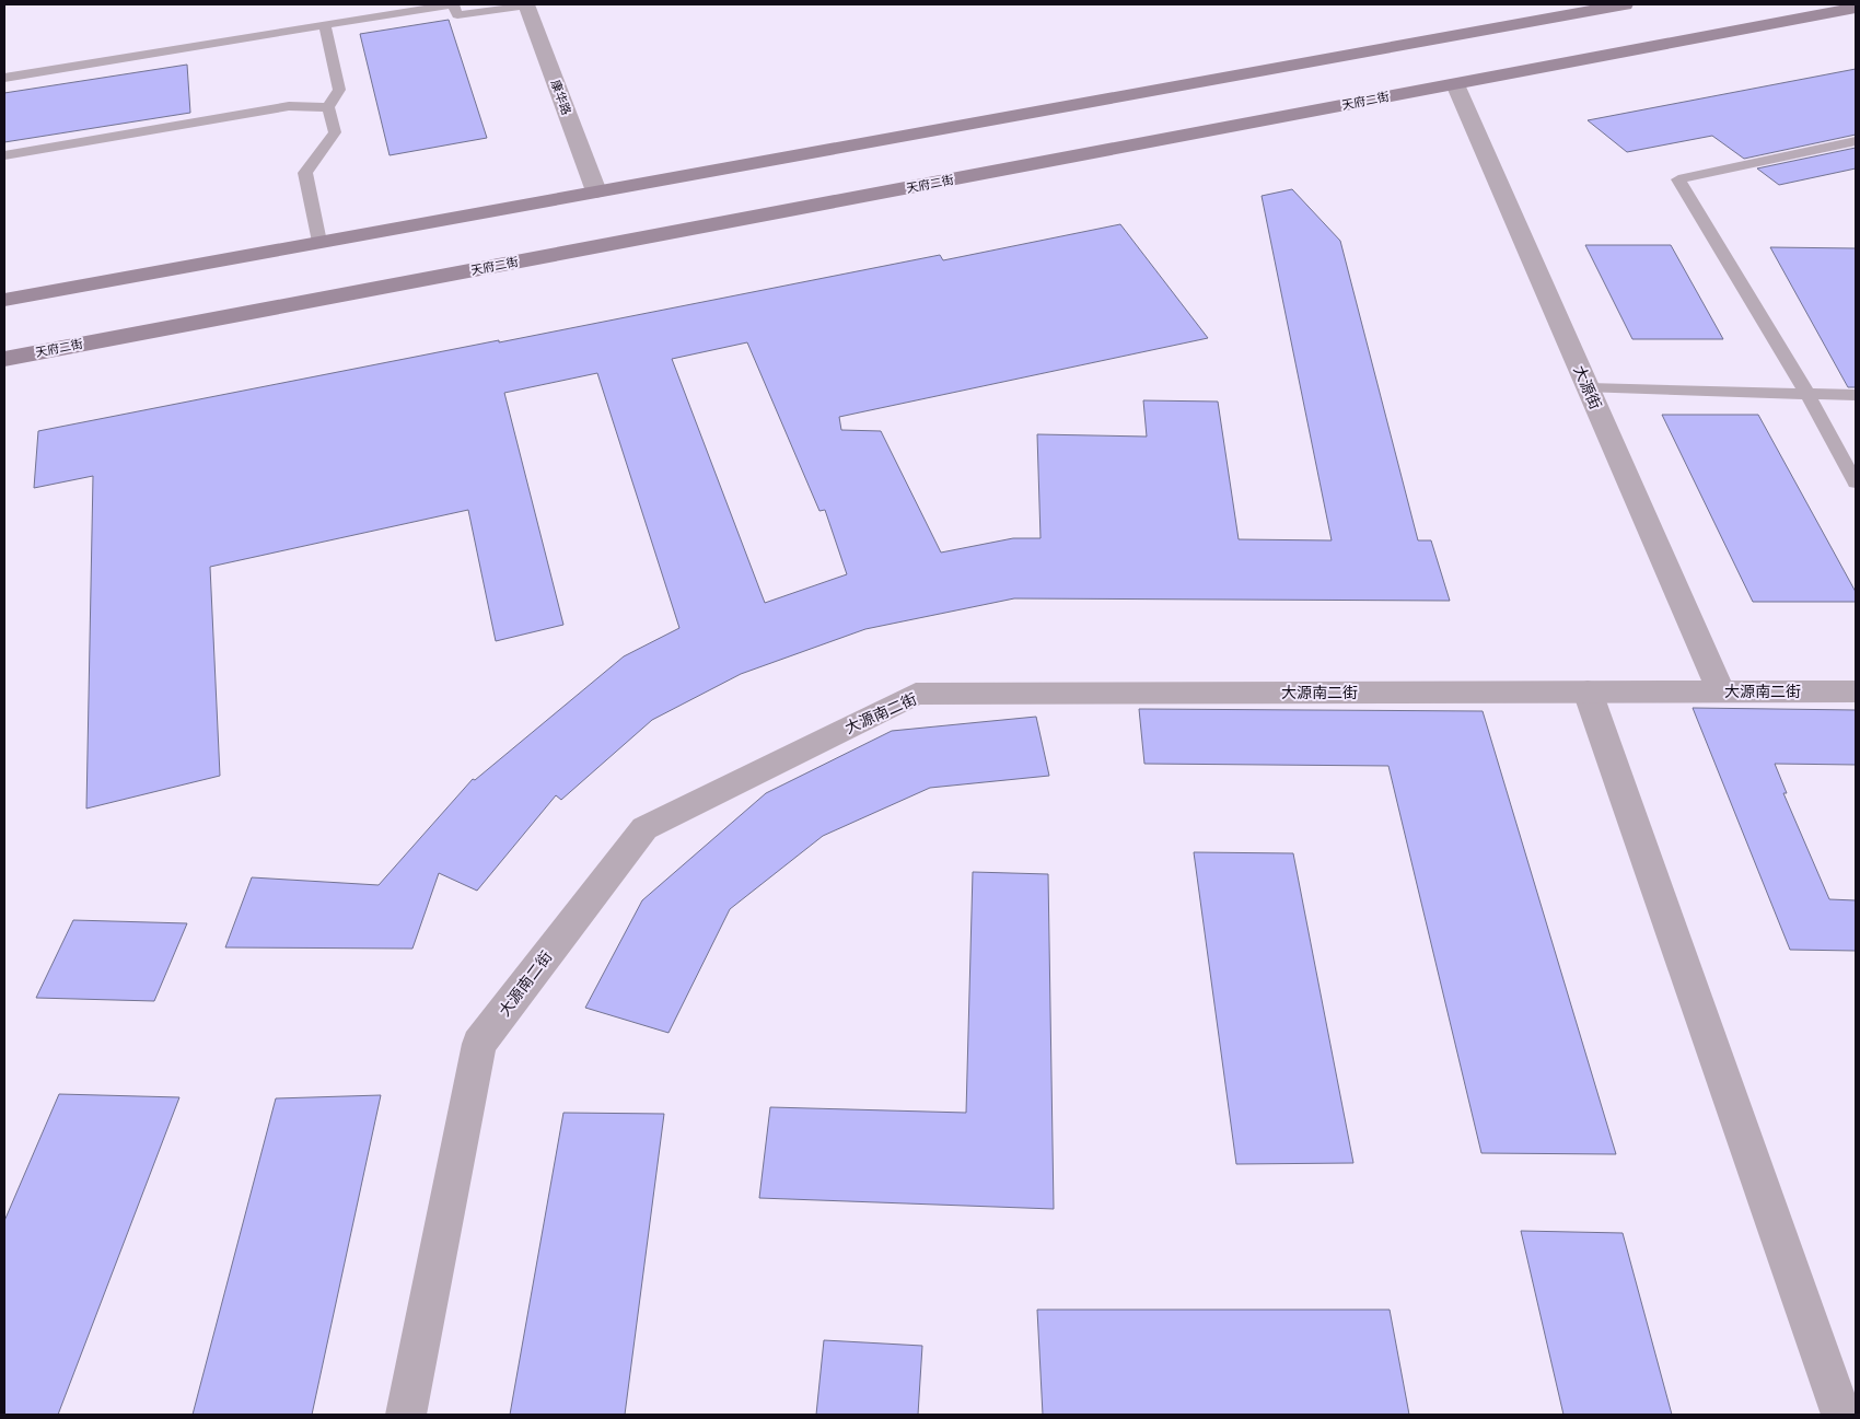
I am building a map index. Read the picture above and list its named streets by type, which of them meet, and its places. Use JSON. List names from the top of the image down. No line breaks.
{"streets":{"main road":["天府二街"],"street":["康华路","大源街","大源南二街"]},"crossings":[["天府二街","大源街"],["大源街","大源南二街"]]}
